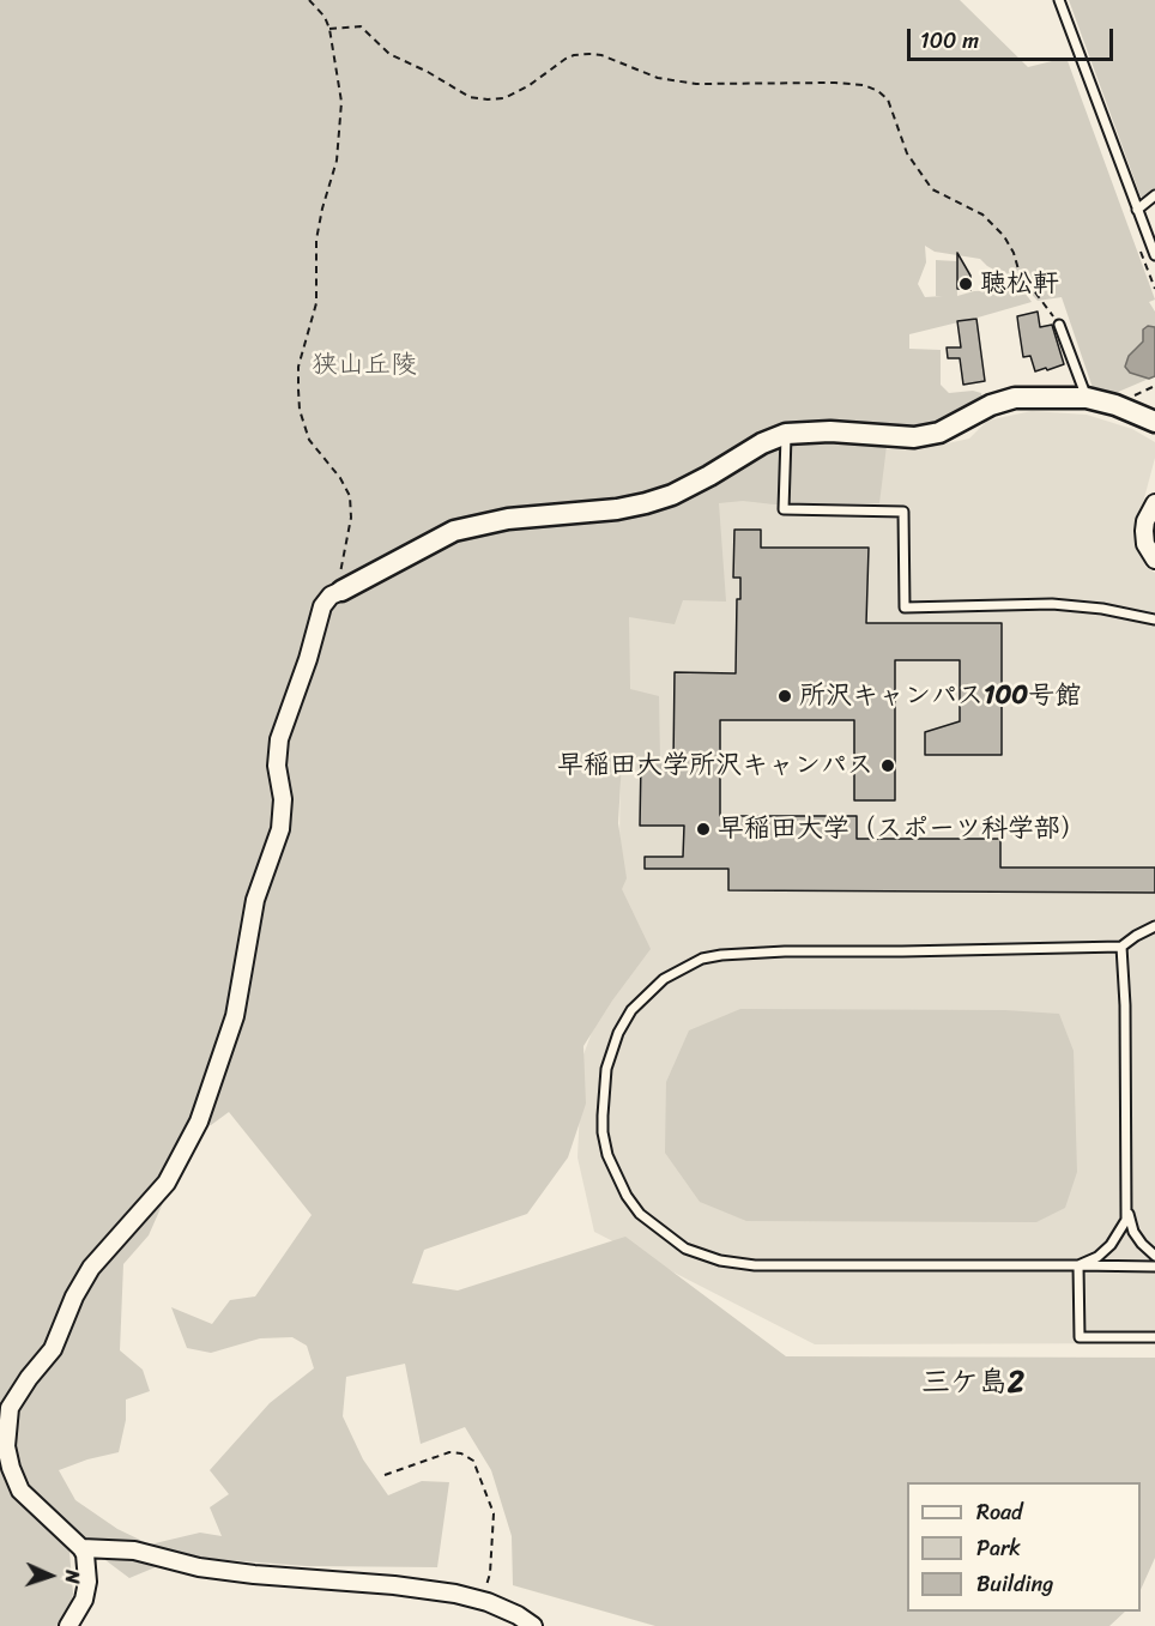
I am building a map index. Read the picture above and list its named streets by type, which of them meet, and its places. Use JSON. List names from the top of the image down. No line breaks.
{"districts":["三ケ島2"],"parks":["狭山丘陵"],"places":["聴松軒","所沢キャンパス100号館","早稲田大学所沢キャンパス","早稲田大学（スポーツ科学部）"],"legend":["Road","Park","Building"],"scale_bar":"100 m","north":"right"}
